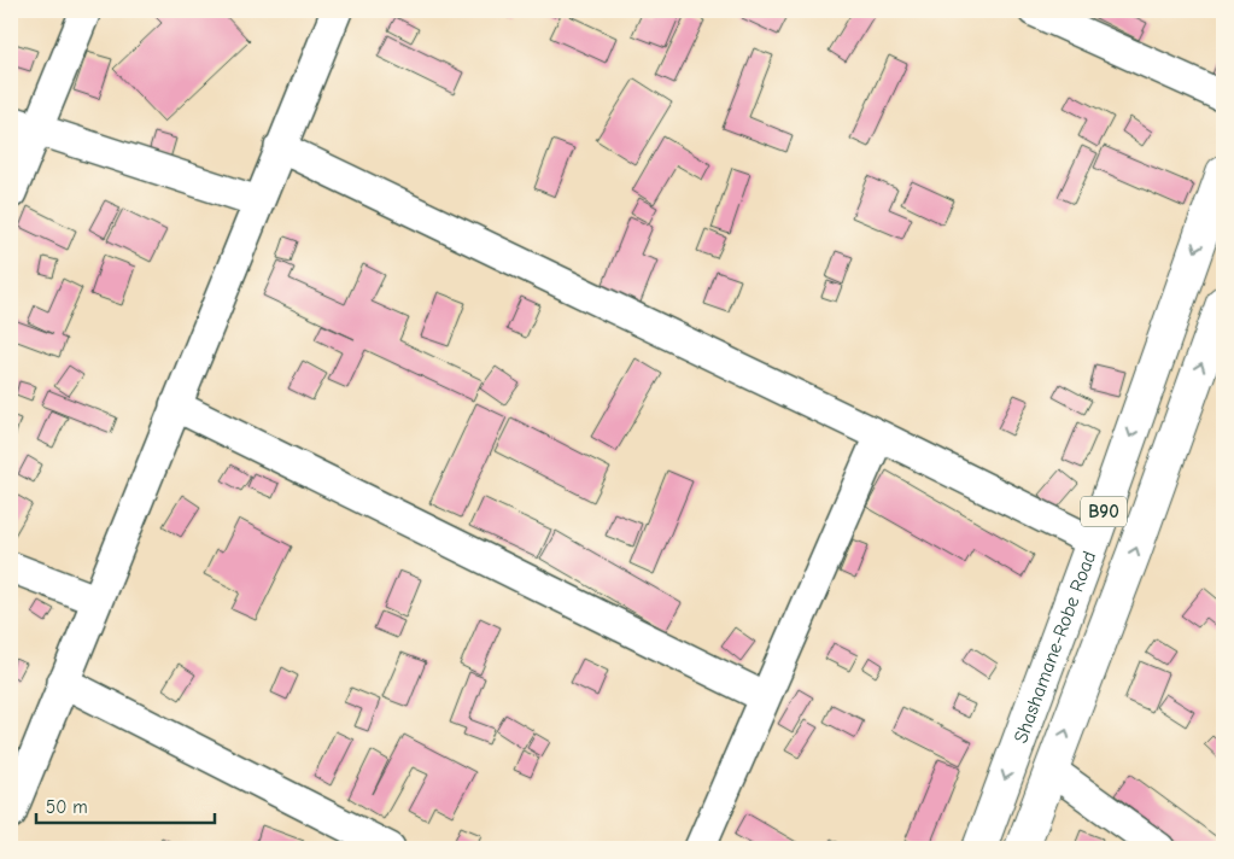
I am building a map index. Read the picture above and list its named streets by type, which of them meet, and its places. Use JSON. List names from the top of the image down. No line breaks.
{"streets":{"main road":["B90","Shashamane-Robe Road"]},"scale_bar":"50 m"}
